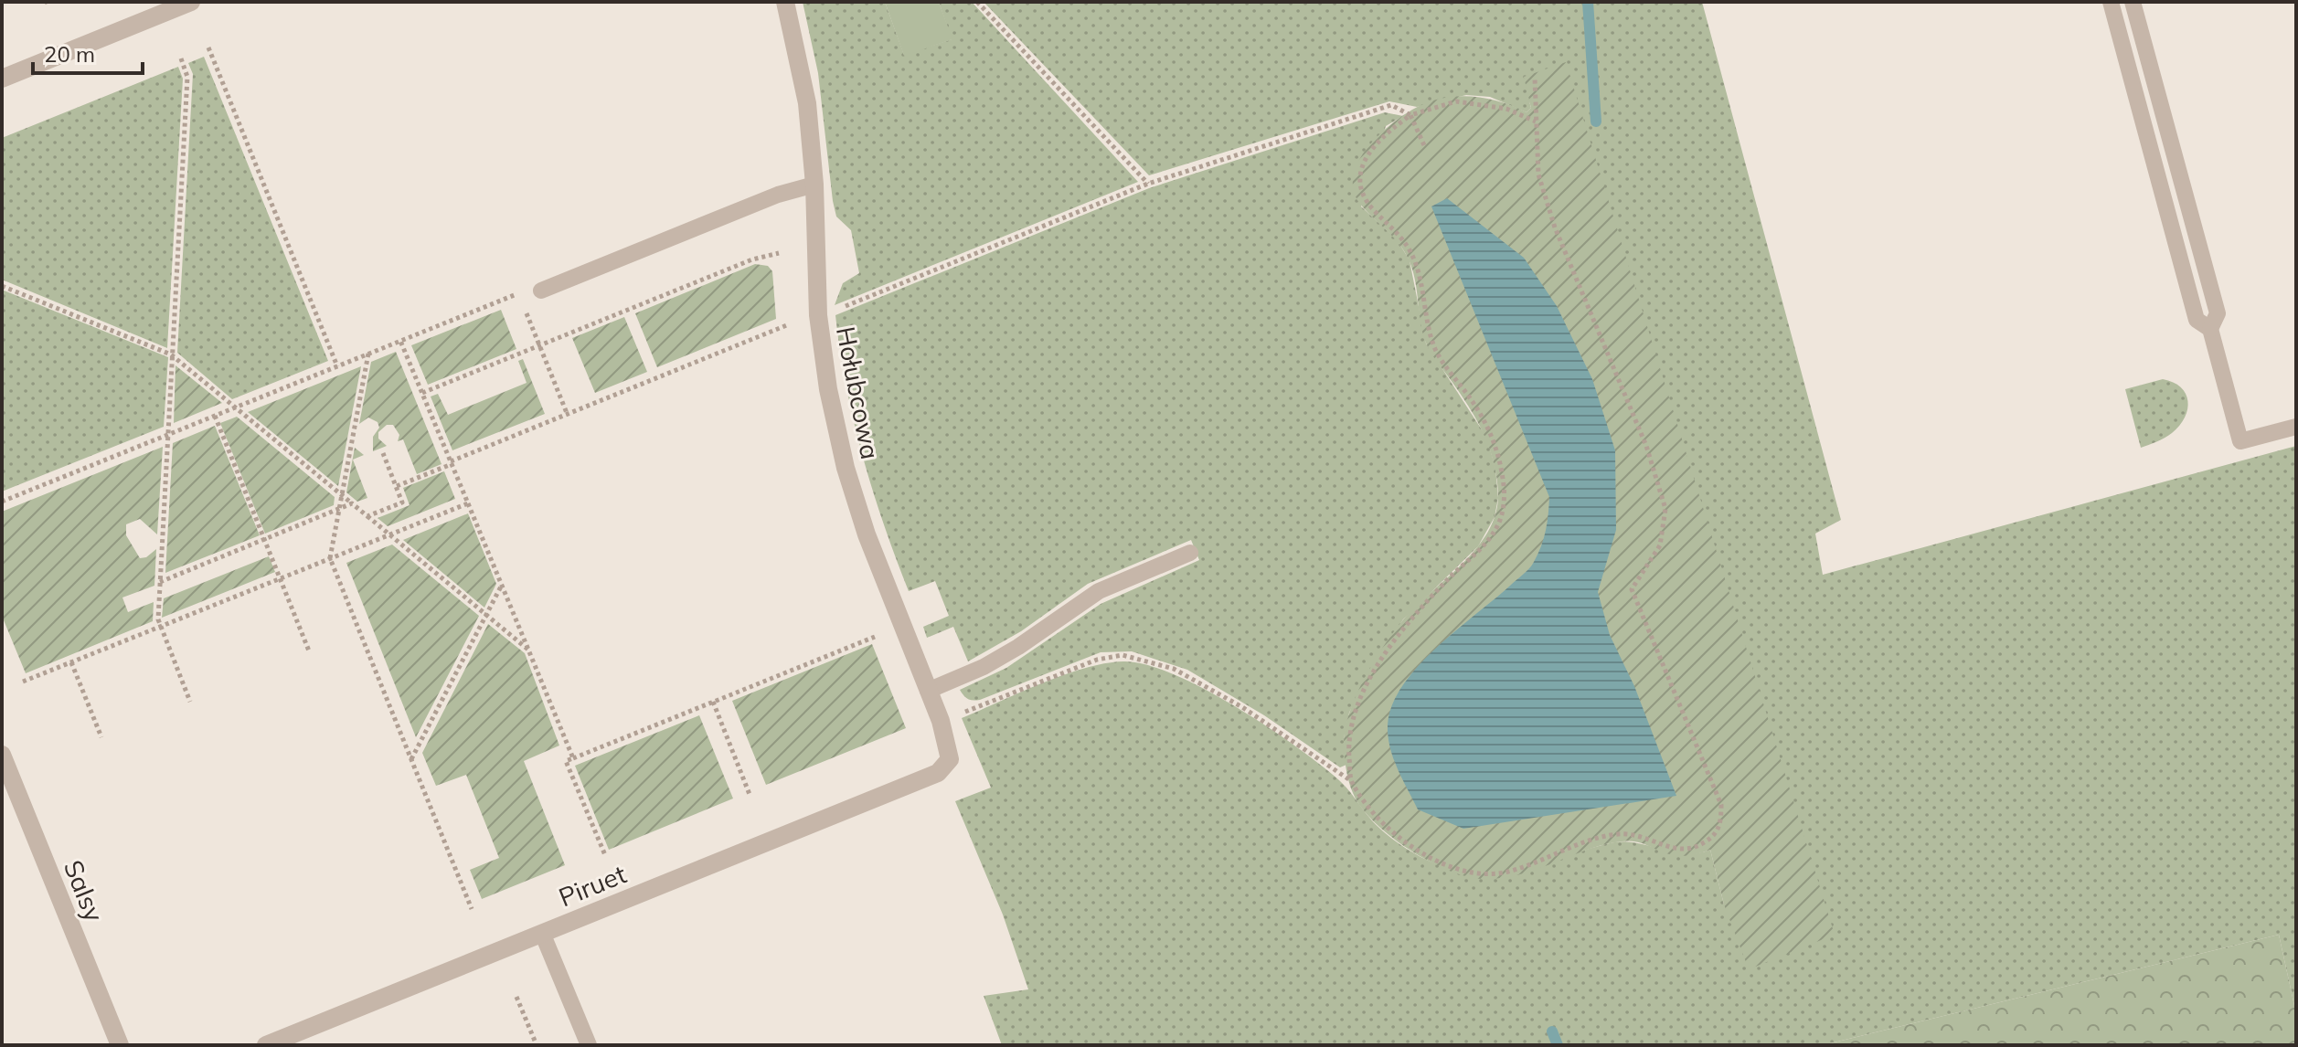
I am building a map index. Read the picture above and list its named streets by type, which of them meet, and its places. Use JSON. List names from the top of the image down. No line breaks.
{"streets":{"street":["Hołubcowa","Piruet","Salsy"]},"crossings":[["Hołubcowa","Piruet"]],"scale_bar":"20 m"}
